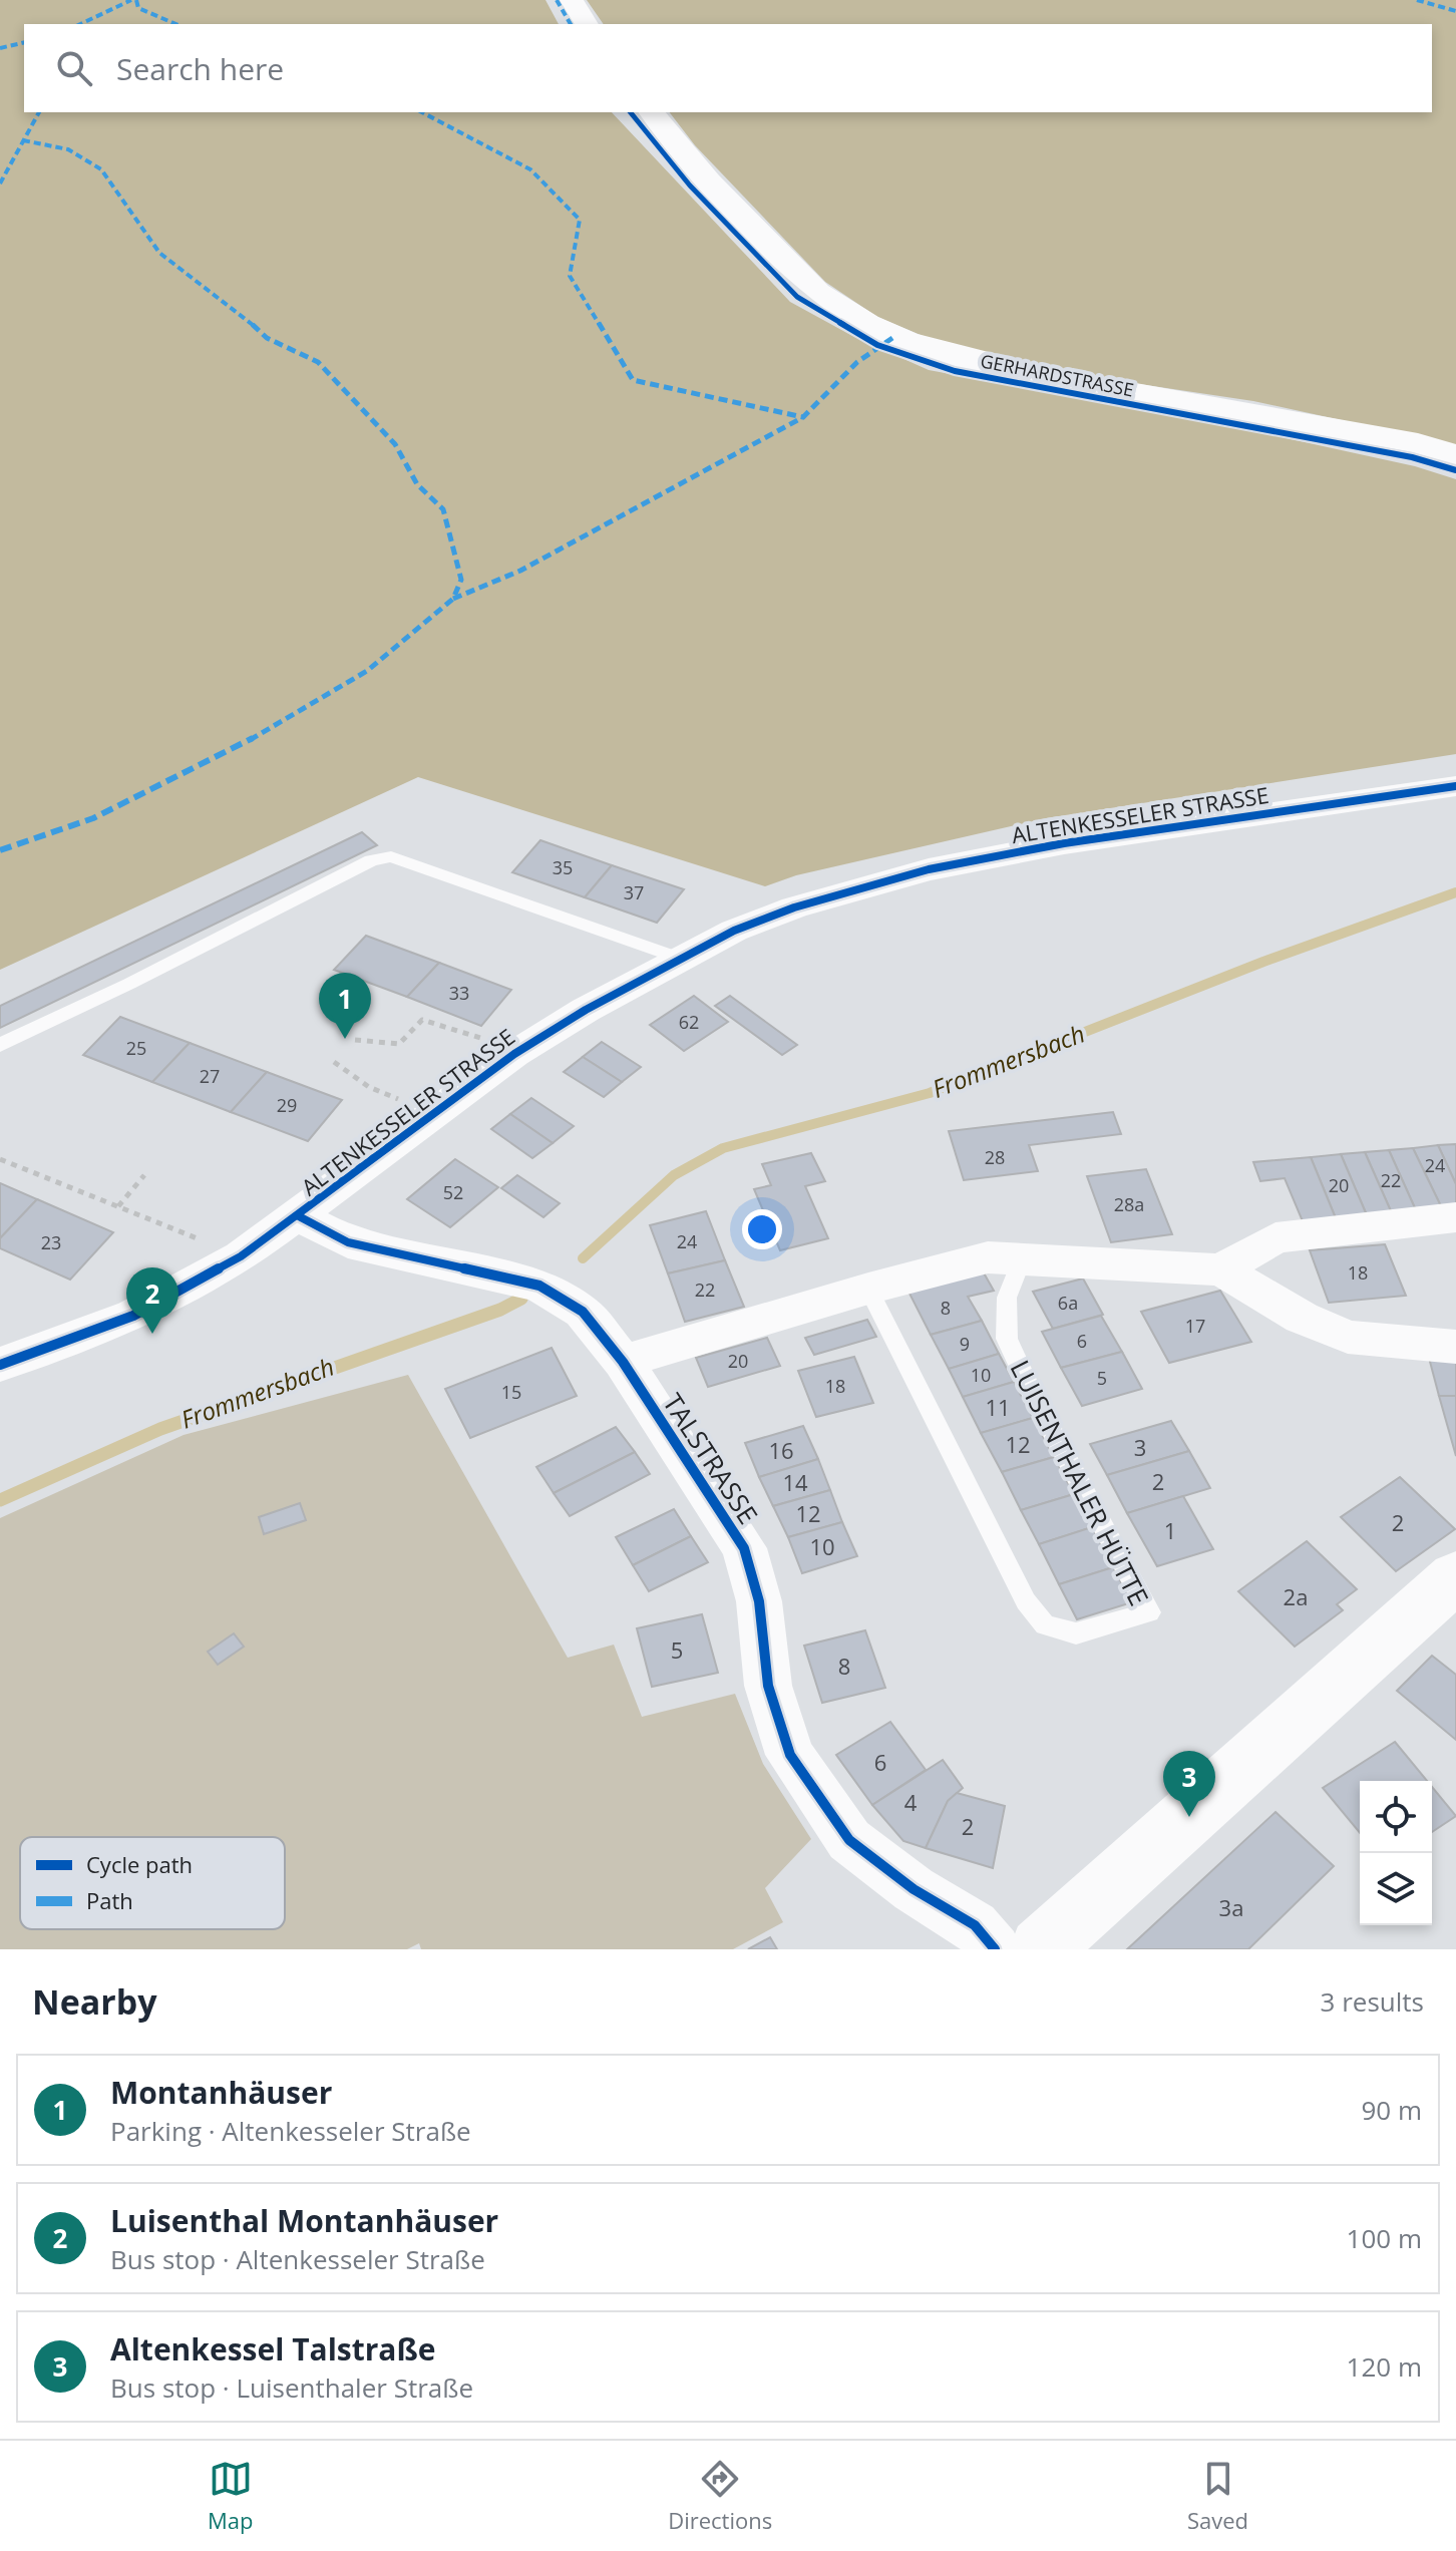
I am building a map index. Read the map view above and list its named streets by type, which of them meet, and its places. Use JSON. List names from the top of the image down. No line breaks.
{"streets":{"street":["GERHARDSTRASSE","ALTENKESSELER STRASSE","TALSTRASSE"],"lane":["LUISENTHALER HÜTTE"]},"crossings":[["ALTENKESSELER STRASSE","TALSTRASSE"]],"water":["Frommersbach"],"house_numbers":["35","37","33","62","25","27","29","28","24","22","20","52","28a","24","23","18","22","6a","8","17","6","9","20","10","5","18","15","11","12","3","16","2","14","12","2","1","10","2a","5","8","6","4","2","3a"],"legend":["Cycle path","Path"],"page":{"search":"Search here","pins":["1","2","3"],"heading":["Nearby","3 results"],"list":[{"mark":"1","name":"Montanhäuser","note":"Parking · Altenkesseler Straße","value":"90 m"},{"mark":"2","name":"Luisenthal Montanhäuser","note":"Bus stop · Altenkesseler Straße","value":"100 m"},{"mark":"3","name":"Altenkessel Talstraße","note":"Bus stop · Luisenthaler Straße","value":"120 m"}],"nav":["Map","Directions","Saved"]}}
